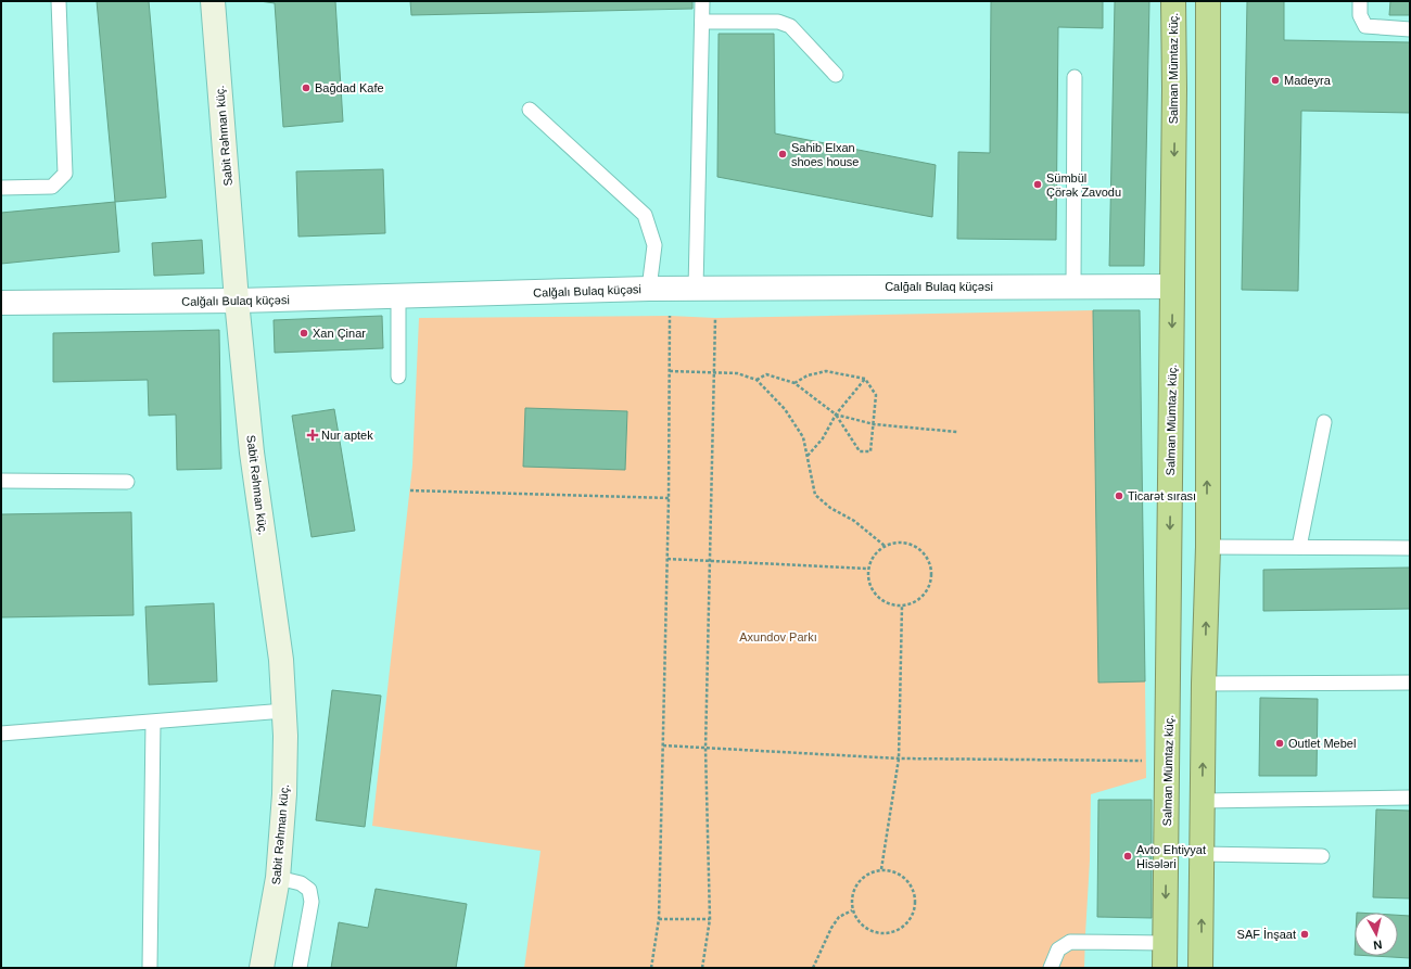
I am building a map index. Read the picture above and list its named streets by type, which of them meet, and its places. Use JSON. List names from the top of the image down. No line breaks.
{"streets":{"highway":["Salman Mümtaz küç."],"main road":["Sabit Rəhman küç."],"street":["Calğalı Bulaq küçəsi"]},"crossings":[["Salman Mümtaz küç.","Calğalı Bulaq küçəsi"],["Sabit Rəhman küç.","Calğalı Bulaq küçəsi"]],"parks":["Axundov Parkı"],"places":{"other":["Madeyra","Bağdad Kafe","Sahib Elxan shoes house","Sümbül Çörək Zavodu","Xan Çinar","Ticarət sırası","Outlet Mebel","Avto Ehtiyyat Hisələri","SAF İnşaat"],"health":["Nur aptek"]},"north":"bottom"}
